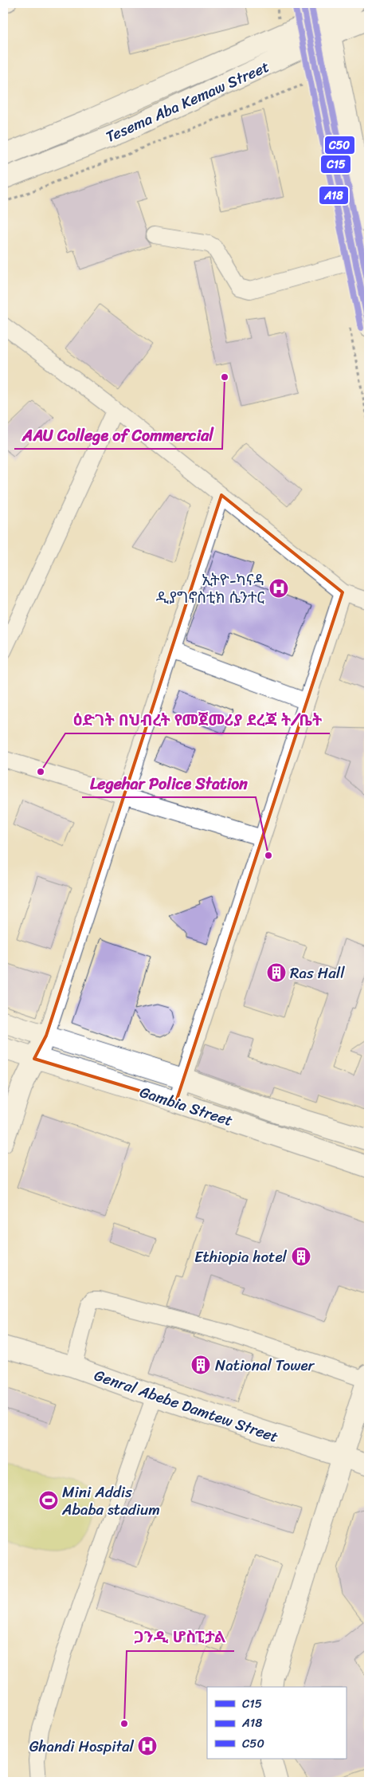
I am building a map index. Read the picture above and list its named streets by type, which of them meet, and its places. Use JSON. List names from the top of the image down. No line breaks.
{"streets":{"main road":["Tesema Aba Kemaw Street","Gambia Street","Genral Abebe Damtew Street"]},"places":{"other":["AAU College of Commercial","ዕድገት በህብረት የመጀመሪያ ደረጃ ት/ቤት","Legehar Police Station","ጋንዲ ሆስፒታል"],"hospital":["ኢትዮ-ካናዳ ዲያግኖስቲክ ሴንተር","Ghandi Hospital"],"building":["Ras Hall","Ethiopia hotel","National Tower"],"sports":["Mini Addis Ababa stadium"]},"lines":["transit line C15","transit line C50","transit line A18"],"legend":["C15","A18","C50"]}
